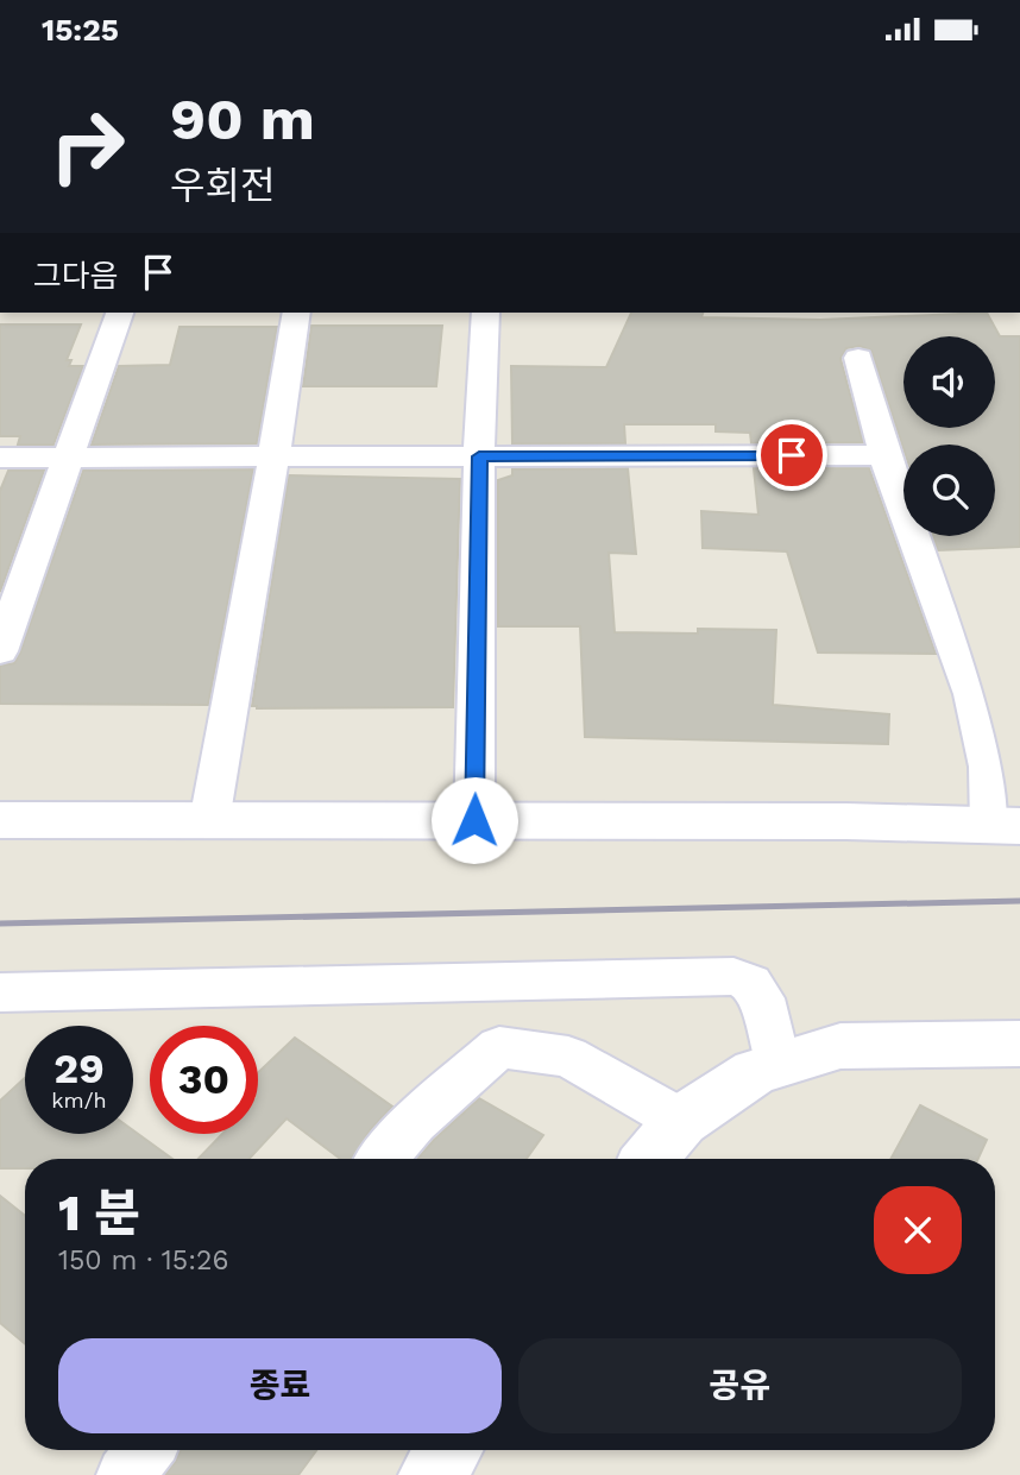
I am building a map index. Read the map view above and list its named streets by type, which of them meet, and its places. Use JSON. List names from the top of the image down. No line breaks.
{"page":{"status":"15:25","turn":["90 m","우회전"],"then":"그다음","speed":"29 km/h","limit":"30","heading":["1 분","150 m · 15:26"],"buttons":["종료","공유"]}}
